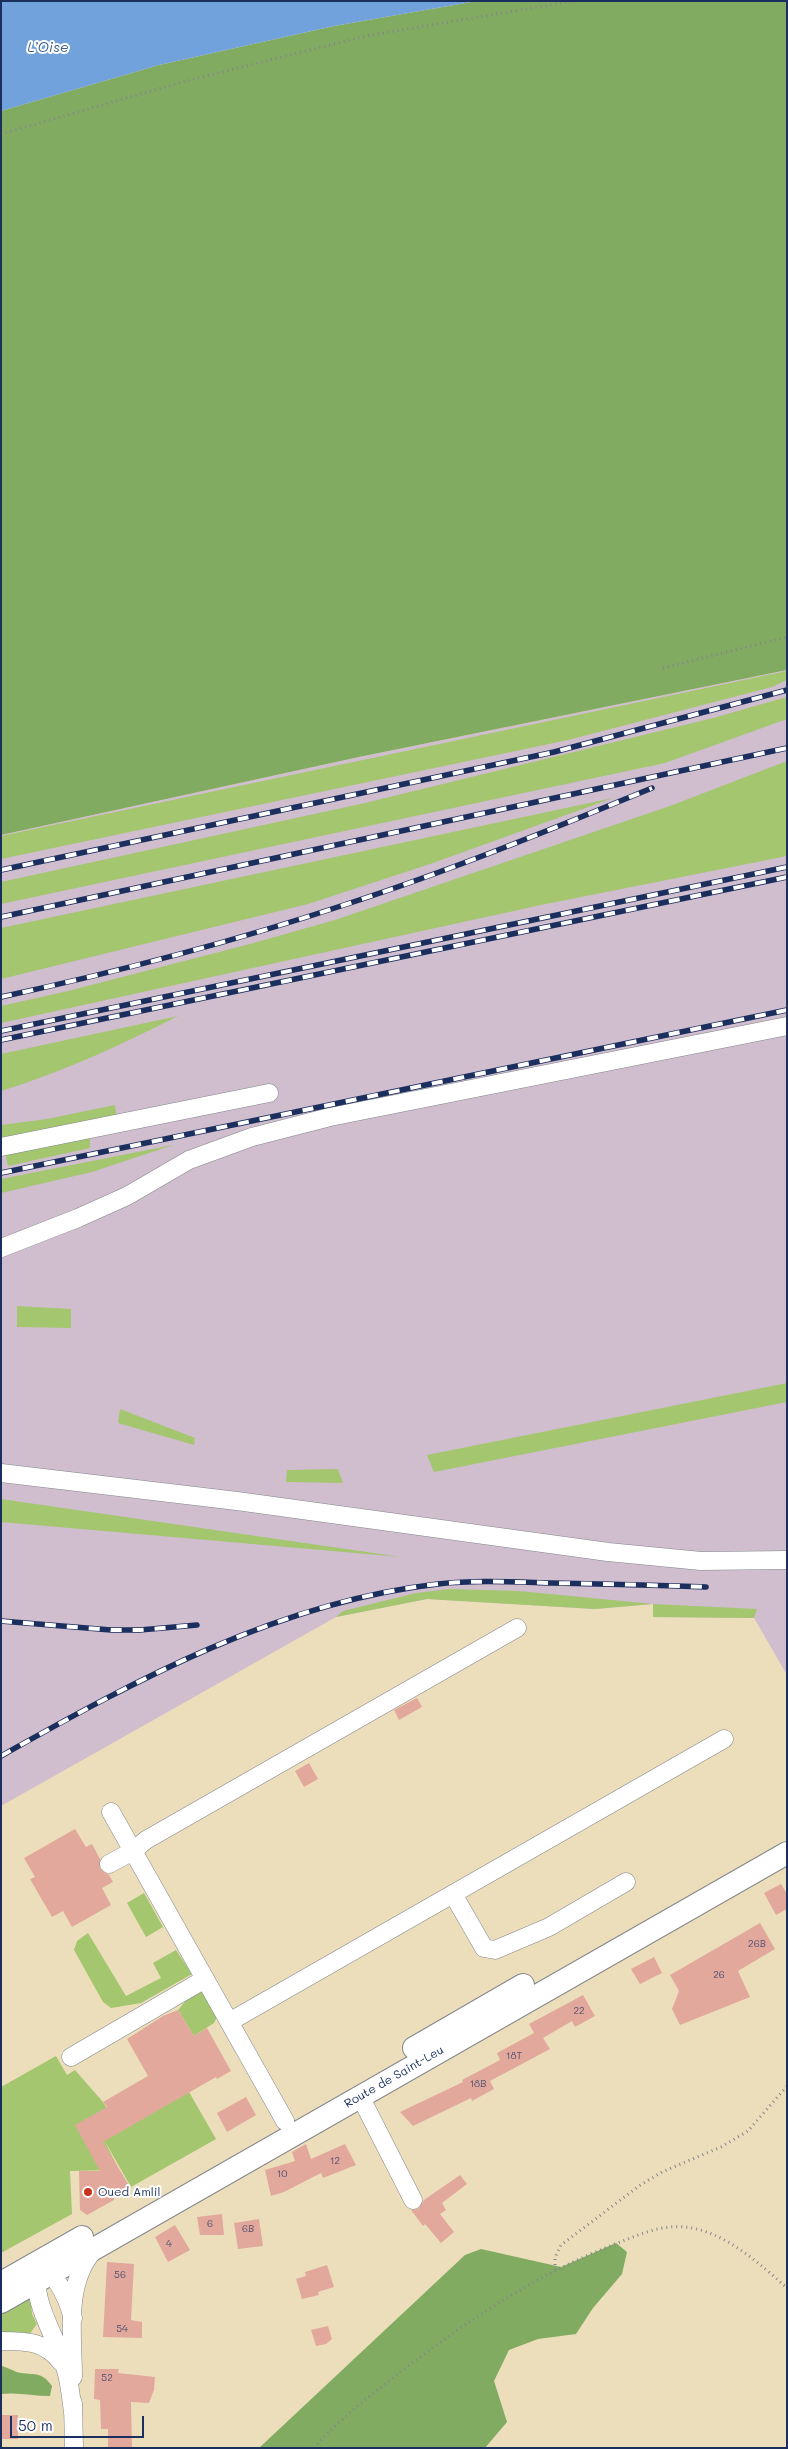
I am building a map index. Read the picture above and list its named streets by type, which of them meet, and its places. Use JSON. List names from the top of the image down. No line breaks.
{"streets":{"main road":["Route de Saint-Leu"]},"water":["L’Oise"],"places":["Oued Amlil"],"house_numbers":["26B","26","22","18T","18B","12","10","6","6B","4","56","54","52"],"scale_bar":"50 m"}
